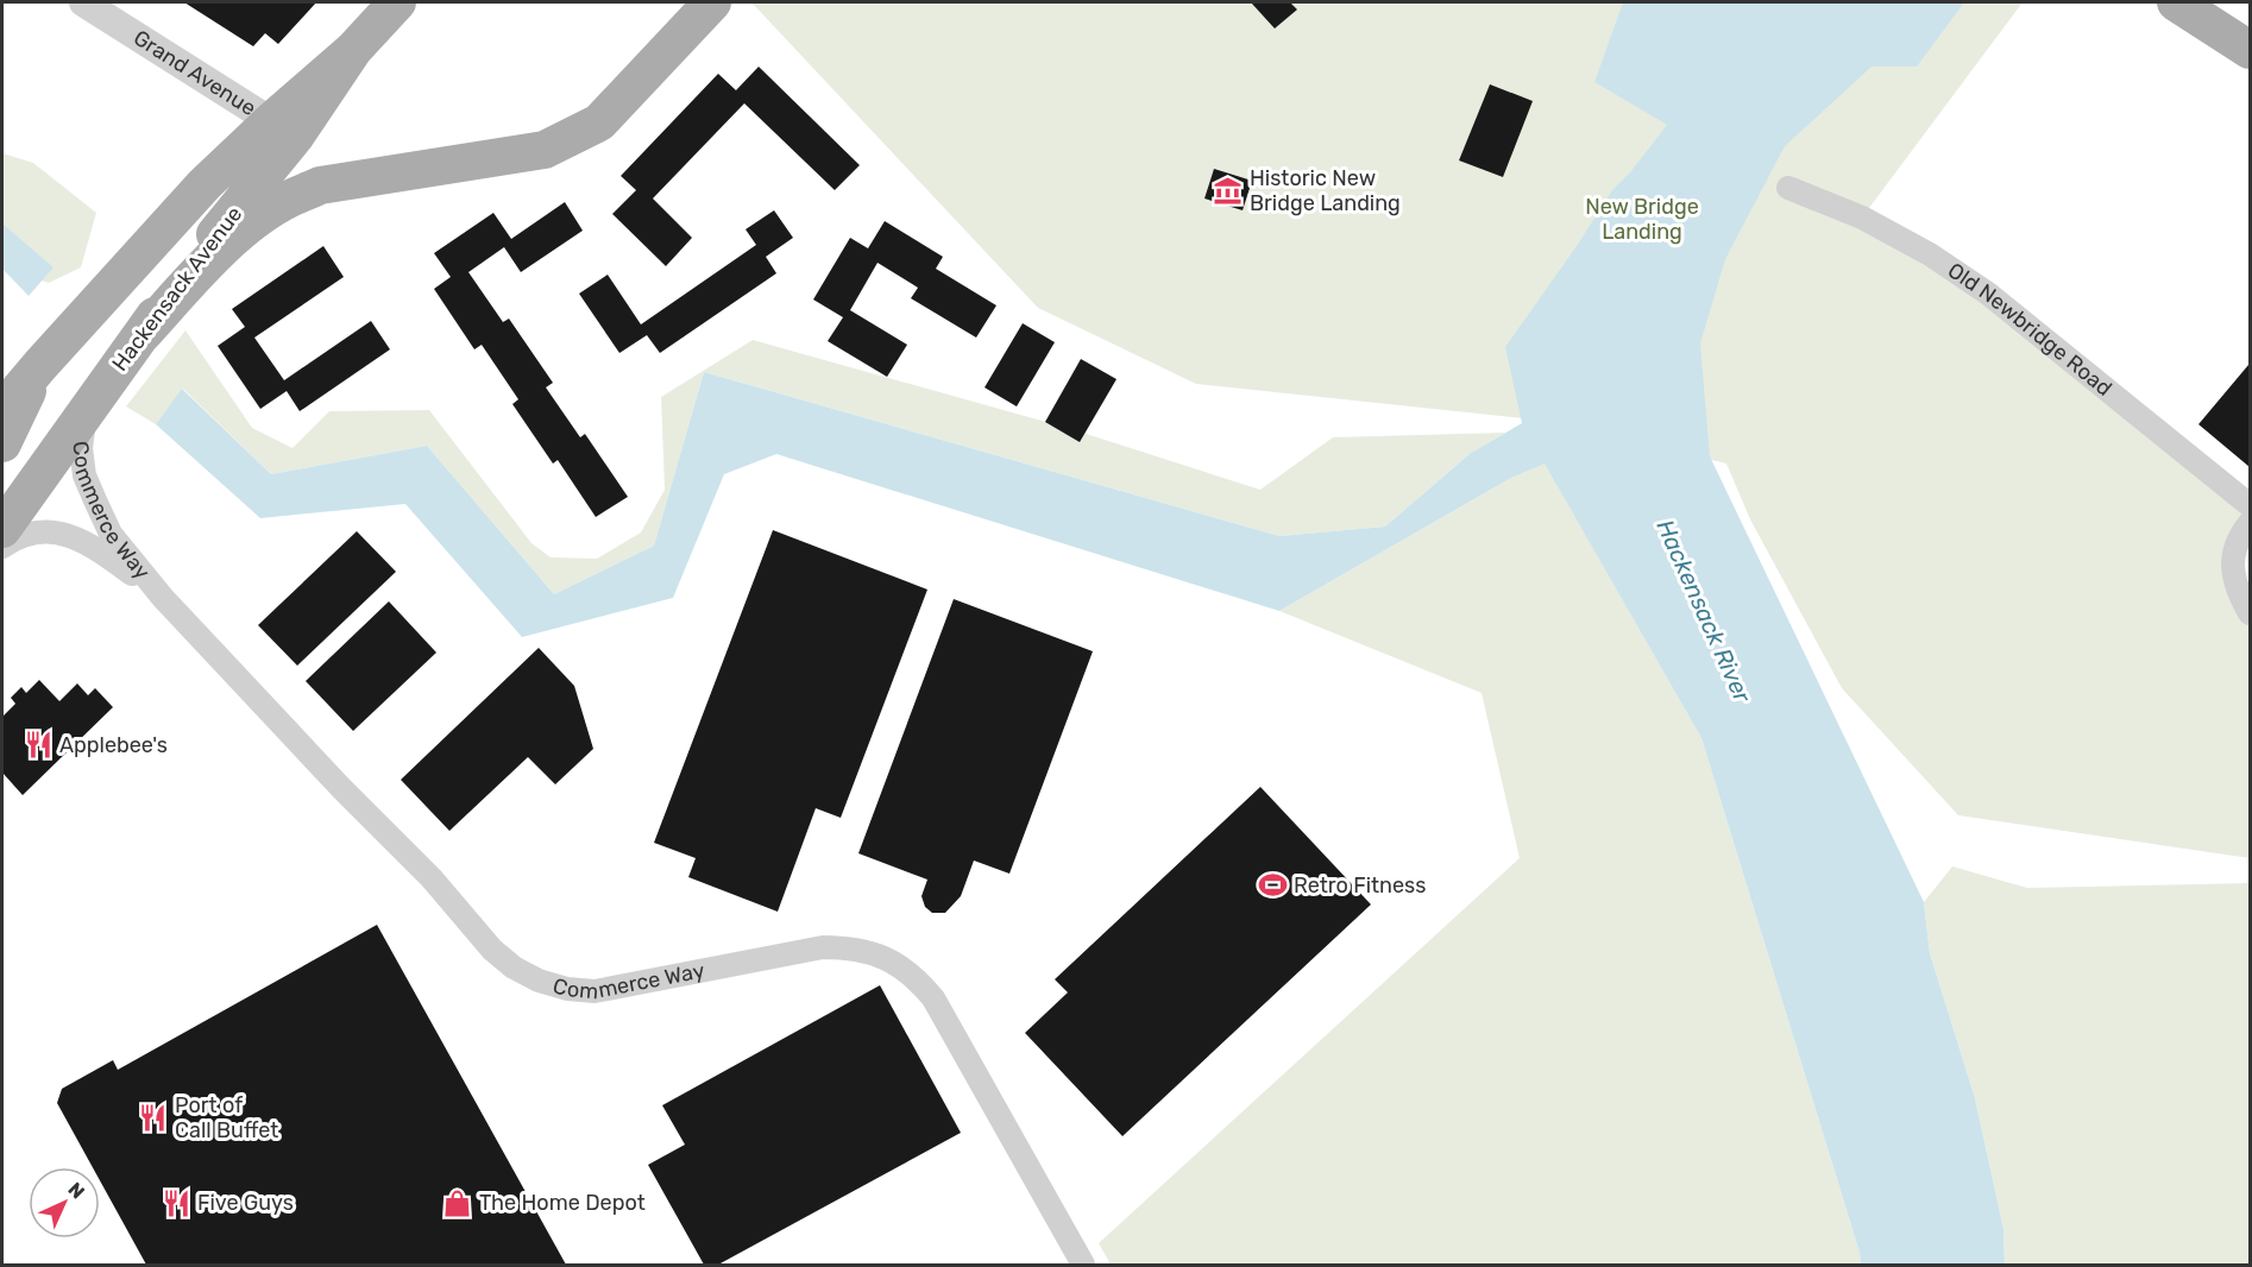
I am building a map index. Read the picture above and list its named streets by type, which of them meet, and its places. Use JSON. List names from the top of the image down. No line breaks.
{"streets":{"main road":["Hackensack Avenue"],"street":["Grand Avenue","Old Newbridge Road","Commerce Way"]},"crossings":[["Grand Avenue","Hackensack Avenue"],["Hackensack Avenue","Commerce Way"]],"water":["Hackensack River"],"parks":["New Bridge Landing"],"places":{"museum":["Historic New Bridge Landing"],"restaurant":["Applebee's","Port of Call Buffet","Five Guys"],"sports":["Retro Fitness"],"shop":["The Home Depot"]},"north":"top right"}
